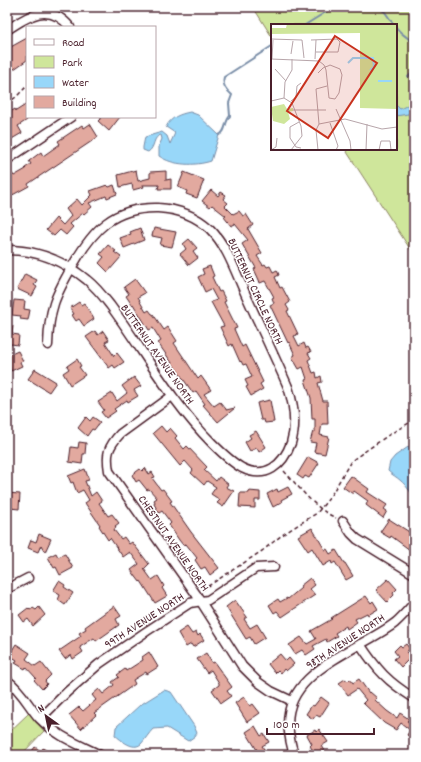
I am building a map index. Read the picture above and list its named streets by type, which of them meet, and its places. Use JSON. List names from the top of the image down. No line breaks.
{"streets":{"street":["BUTTERNUT CIRCLE NORTH","BUTTERNUT AVENUE NORTH","CHESTNUT AVENUE NORTH","99TH AVENUE NORTH","98TH AVENUE NORTH"]},"crossings":[["BUTTERNUT CIRCLE NORTH","BUTTERNUT AVENUE NORTH"],["BUTTERNUT AVENUE NORTH","CHESTNUT AVENUE NORTH"],["CHESTNUT AVENUE NORTH","99TH AVENUE NORTH"],["CHESTNUT AVENUE NORTH","98TH AVENUE NORTH"]],"legend":["Road","Park","Water","Building"],"scale_bar":"100 m","north":"top left"}
